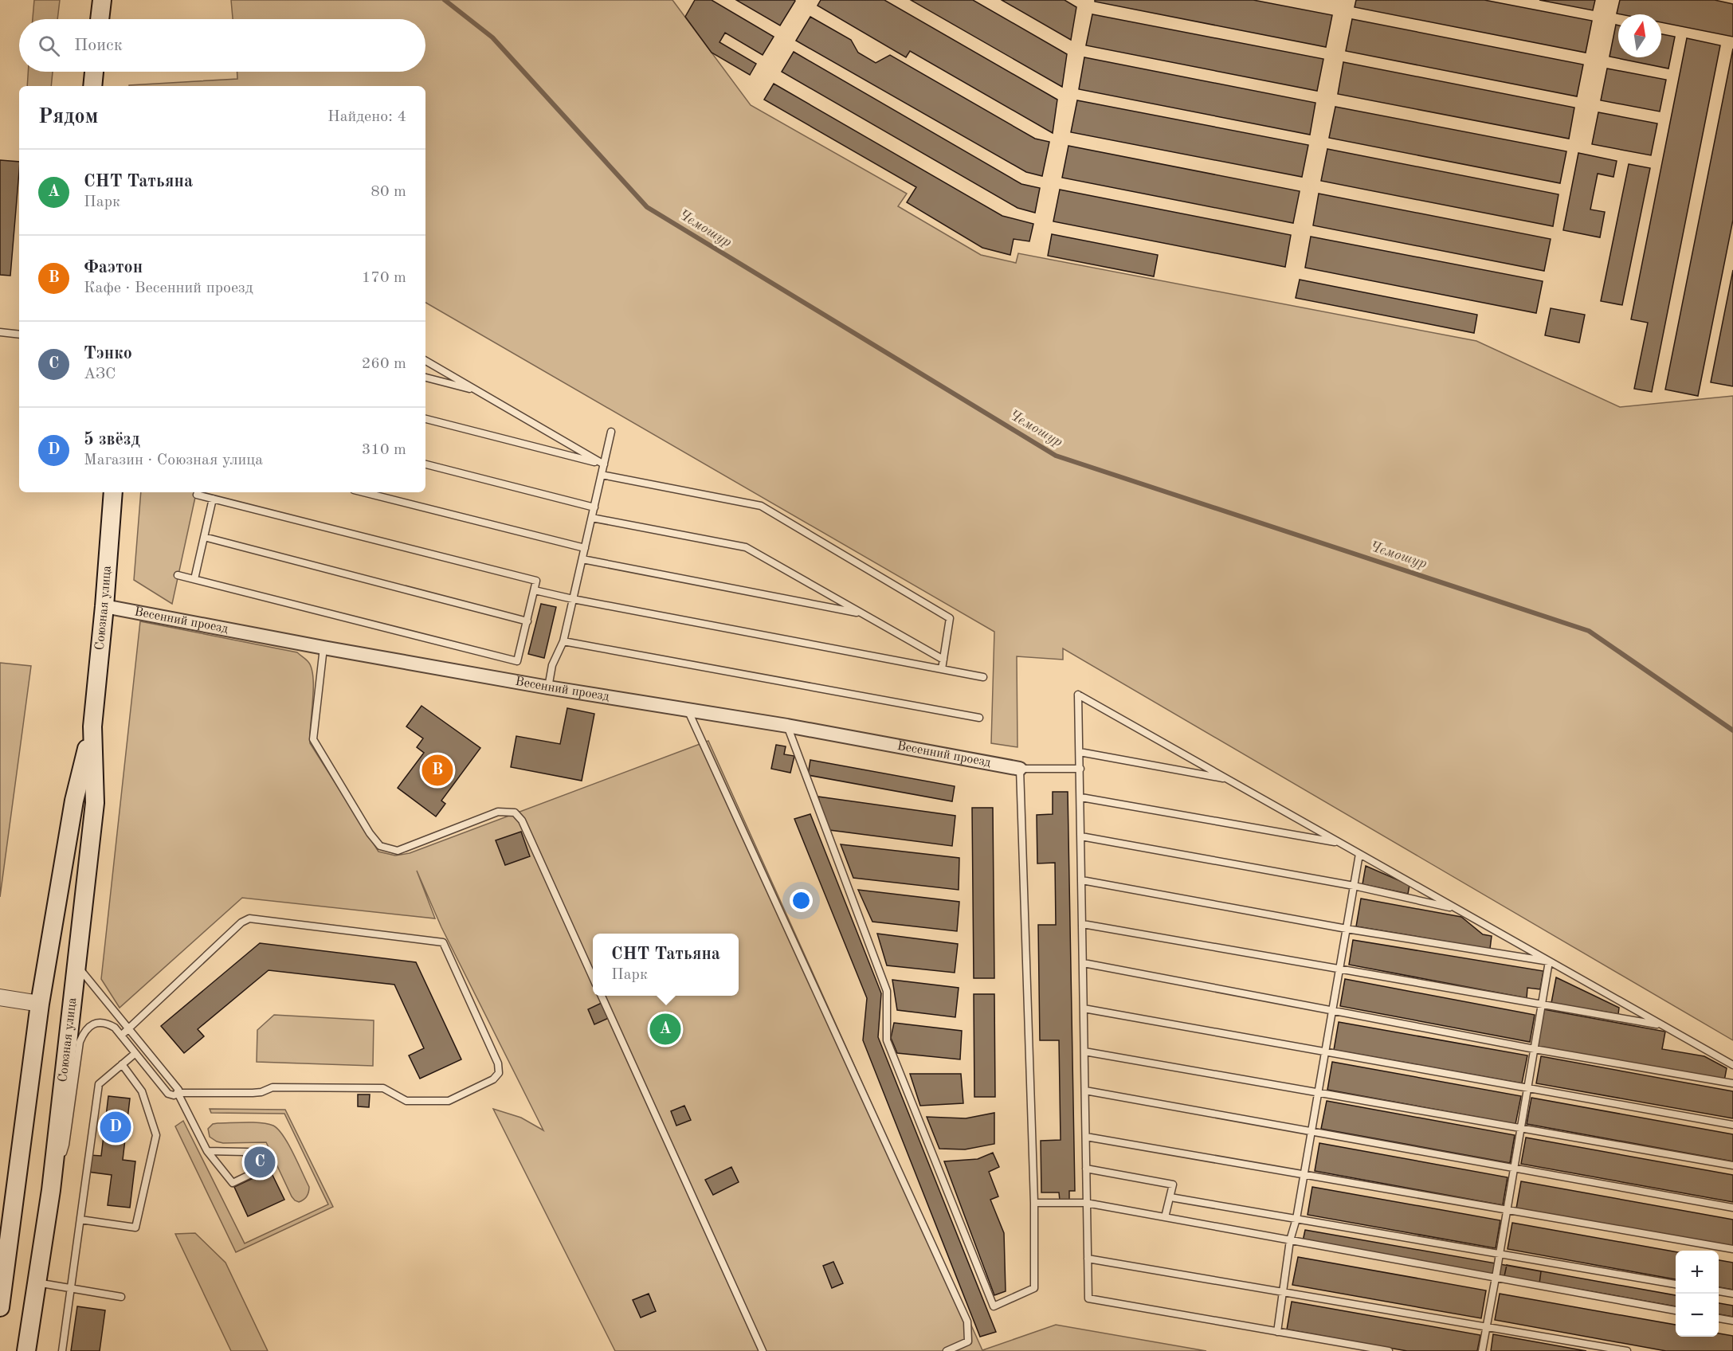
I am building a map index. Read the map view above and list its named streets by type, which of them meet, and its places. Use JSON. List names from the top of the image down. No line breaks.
{"streets":{"main road":["Союзная улица"],"street":["Весенний проезд"]},"crossings":[["Союзная улица","Весенний проезд"]],"water":["Чемошур"],"north":"top","page":{"search":"Поиск","heading":["Рядом","Найдено: 4"],"list":[{"mark":"A","name":"СНТ Татьяна","note":"Парк","value":"80 m"},{"mark":"B","name":"Фаэтон","note":"Кафе · Весенний проезд","value":"170 m"},{"mark":"C","name":"Тэнко","note":"АЗС","value":"260 m"},{"mark":"D","name":"5 звёзд","note":"Магазин · Союзная улица","value":"310 m"}],"pins":["B","A","D","C"],"popup":["СНТ Татьяна","Парк"],"map_buttons":["+","−"]}}
